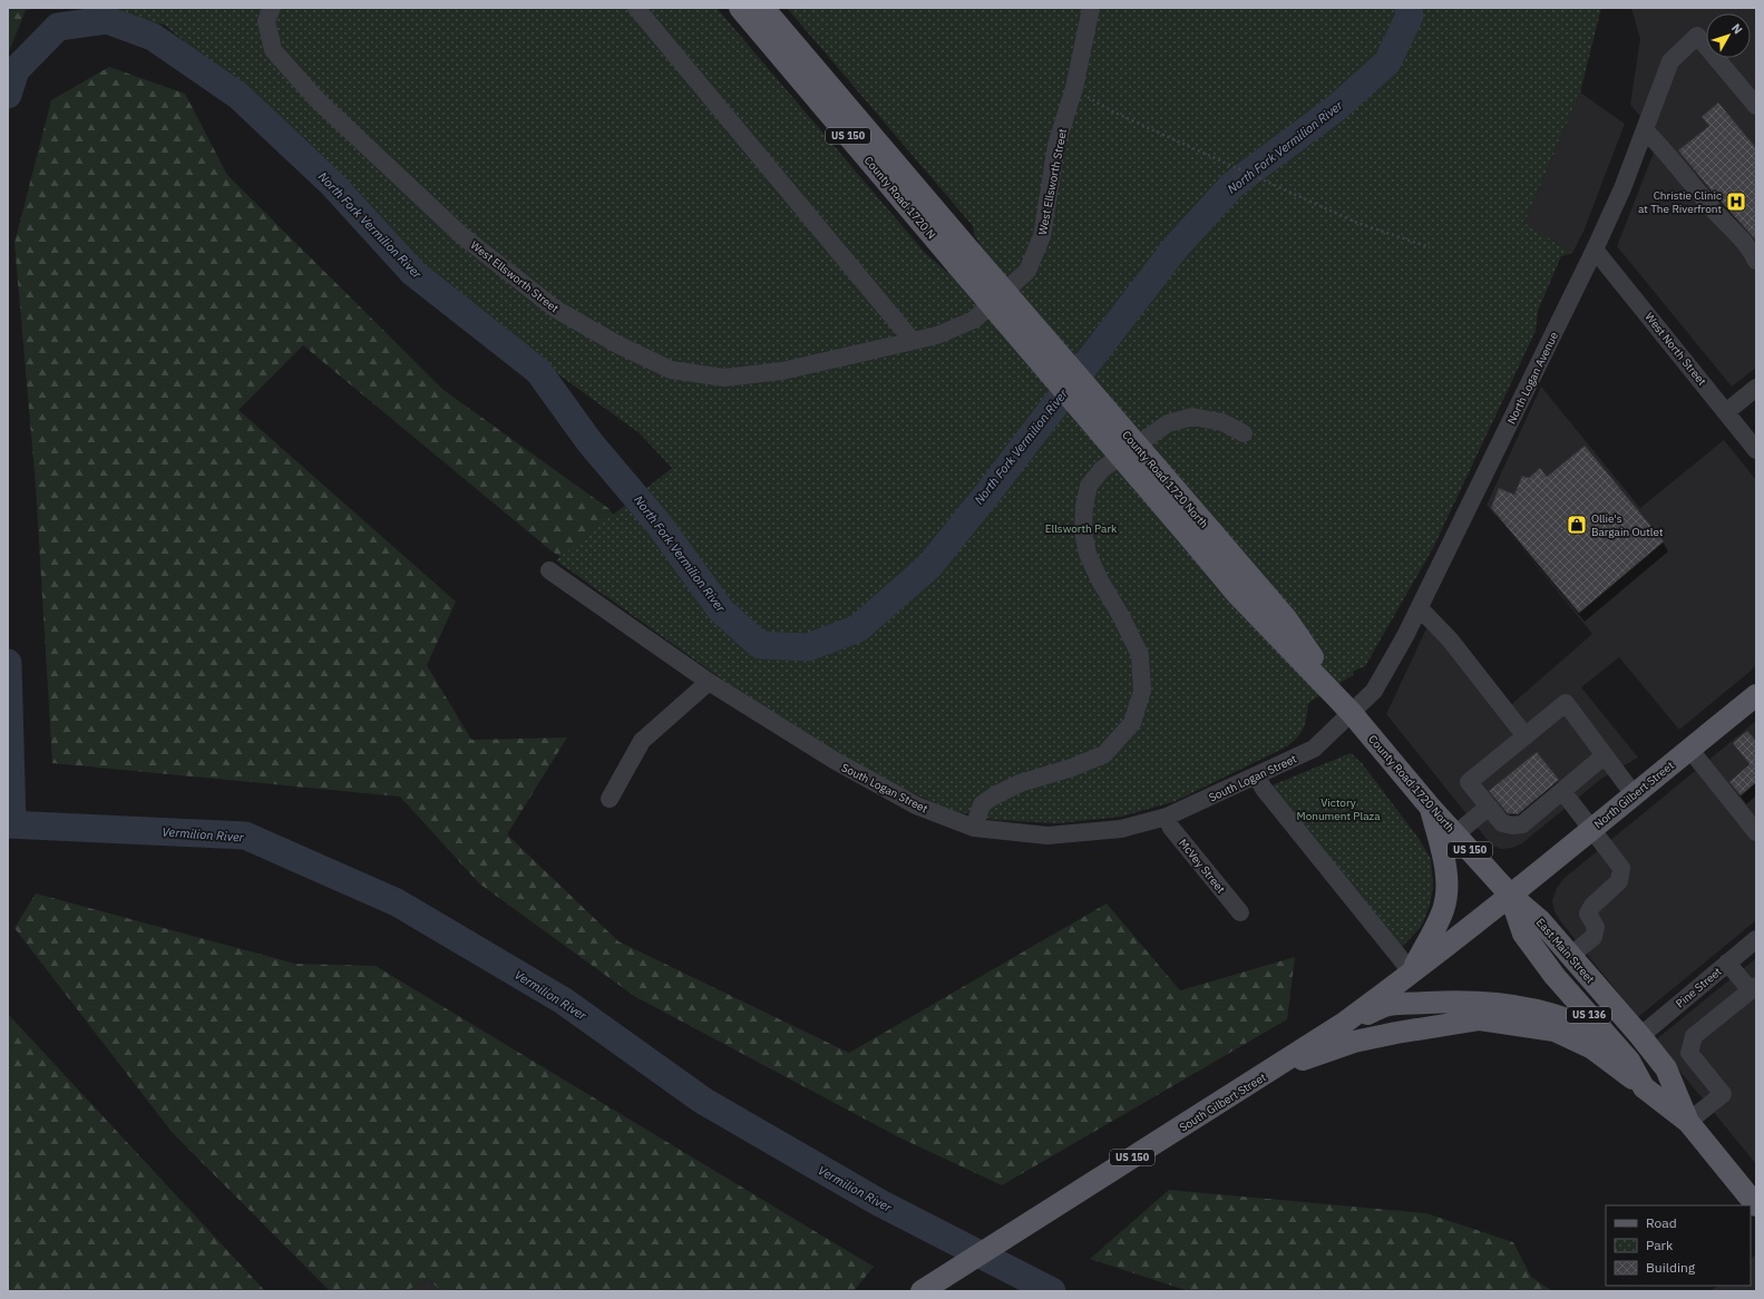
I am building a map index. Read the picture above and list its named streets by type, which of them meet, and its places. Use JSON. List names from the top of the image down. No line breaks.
{"streets":{"main road":["US 150","County Road 1720 N","County Road 1720 North","North Gilbert Street","East Main Street","US 136","South Gilbert Street"],"street":["West Ellsworth Street","West North Street","North Logan Avenue","South Logan Street","McVey Street","Pine Street"]},"crossings":[["County Road 1720 N","County Road 1720 North"],["West North Street","North Logan Avenue"],["North Logan Avenue","County Road 1720 North"],["North Logan Avenue","South Logan Street"],["County Road 1720 North","South Logan Street"],["County Road 1720 North","North Gilbert Street"],["County Road 1720 North","East Main Street"],["County Road 1720 North","South Gilbert Street"],["South Logan Street","McVey Street"],["North Gilbert Street","East Main Street"],["North Gilbert Street","South Gilbert Street"],["East Main Street","Pine Street"],["East Main Street","South Gilbert Street"]],"water":["North Fork Vermilion River","Vermilion River"],"parks":["Ellsworth Park","Victory Monument Plaza"],"places":{"hospital":["Christie Clinic at The Riverfront"],"shop":["Ollie's Bargain Outlet"]},"legend":["Road","Park","Building"],"north":"top right"}
